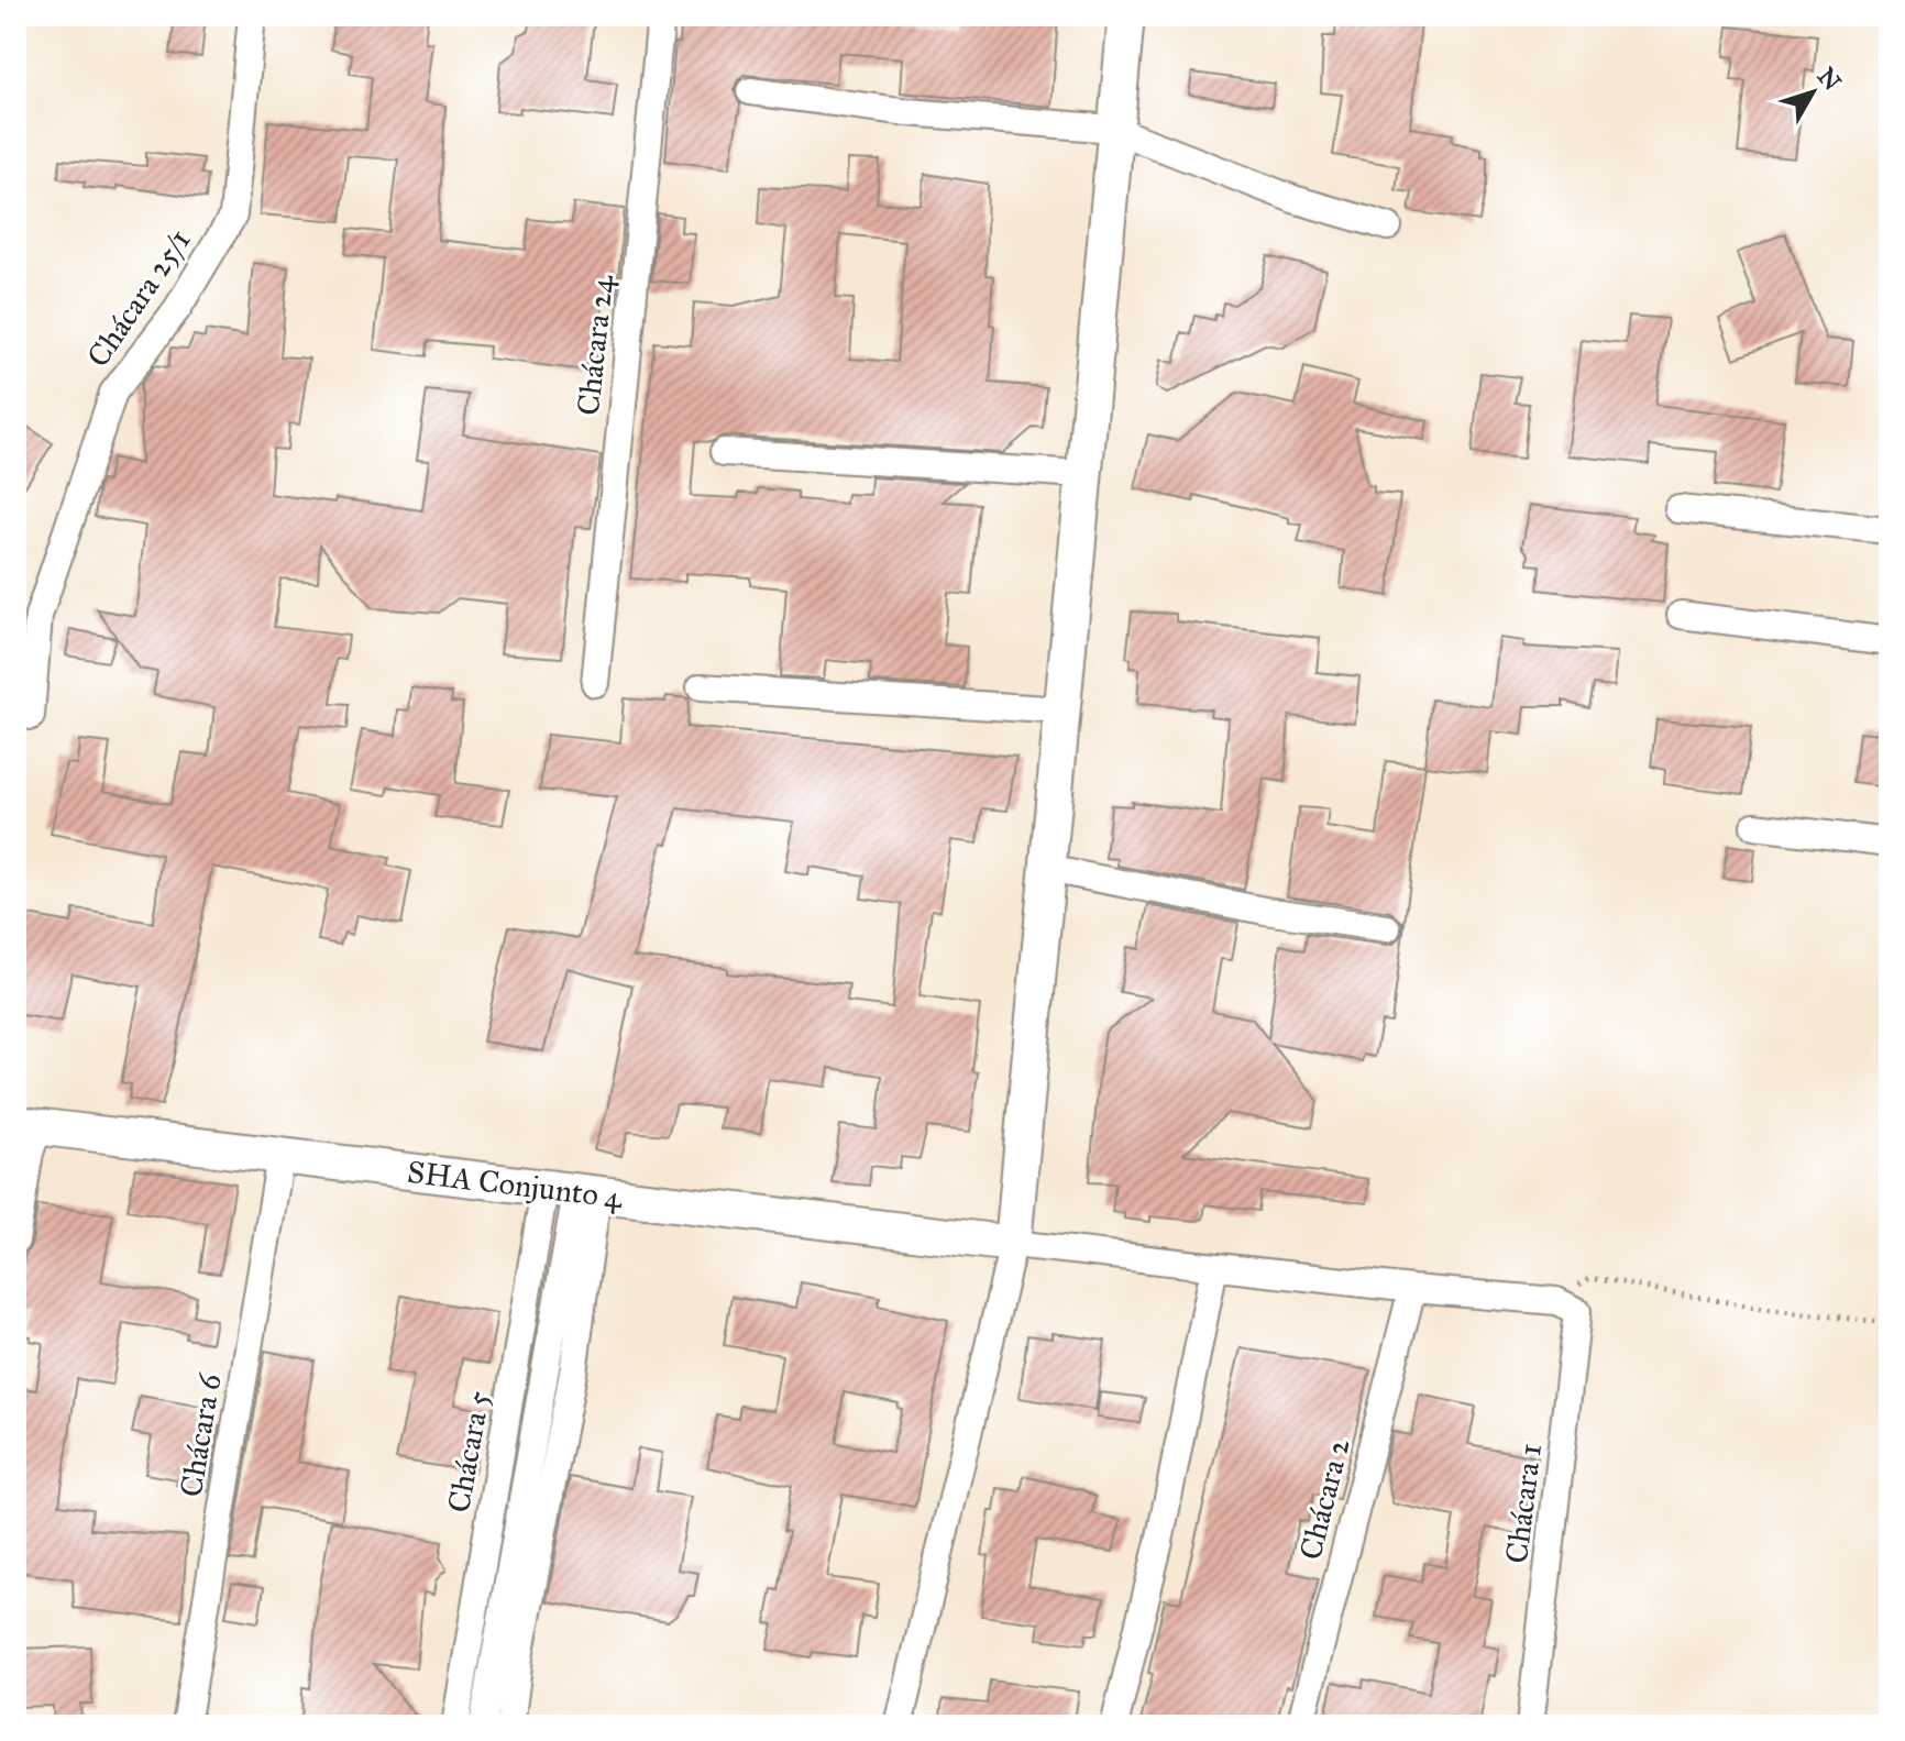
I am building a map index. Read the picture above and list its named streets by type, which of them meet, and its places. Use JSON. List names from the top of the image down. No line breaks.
{"streets":{"street":["Chácara 25/1","Chácara 24","SHA Conjunto 4","Chácara 6","Chácara 5","Chácara 2","Chácara 1"]},"crossings":[["SHA Conjunto 4","Chácara 6"],["SHA Conjunto 4","Chácara 5"]],"north":"top right"}
